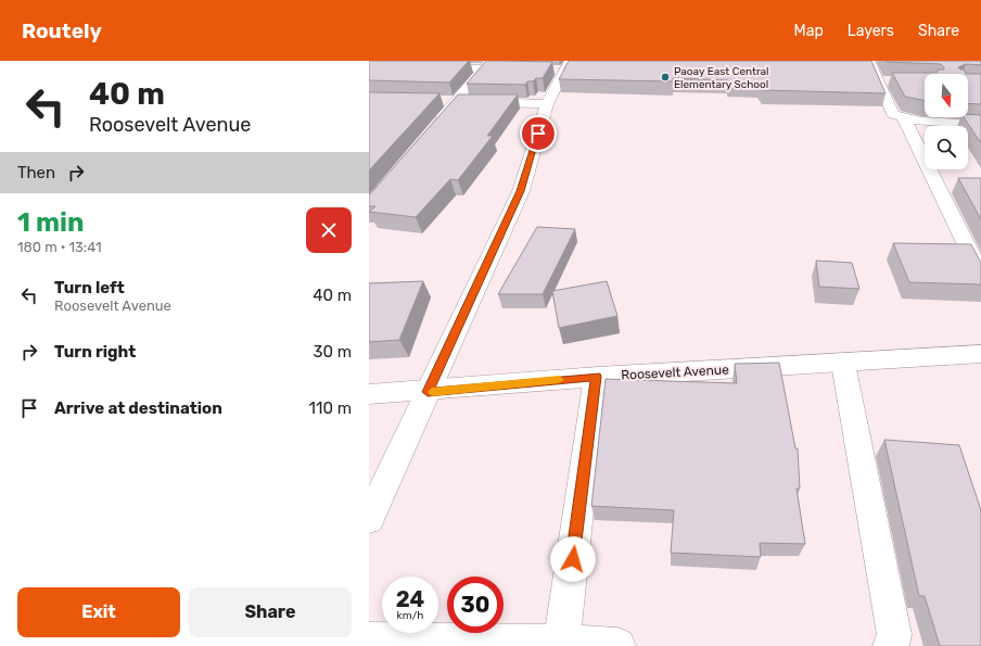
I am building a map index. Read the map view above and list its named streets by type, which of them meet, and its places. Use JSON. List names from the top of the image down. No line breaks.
{"streets":{"street":["Roosevelt Avenue"]},"places":["Paoay East Central Elementary School"],"north":"bottom","page":{"header":"Routely","nav":["Map","Layers","Share"],"turn":["40 m","Roosevelt Avenue"],"then":"Then","heading":["1 min","180 m · 13:41"],"list":[{"name":"Turn left","note":"Roosevelt Avenue","value":"40 m"},{"name":"Turn right","value":"30 m"},{"name":"Arrive at destination","value":"110 m"}],"speed":"24 km/h","limit":"30","buttons":["Exit","Share"]}}
